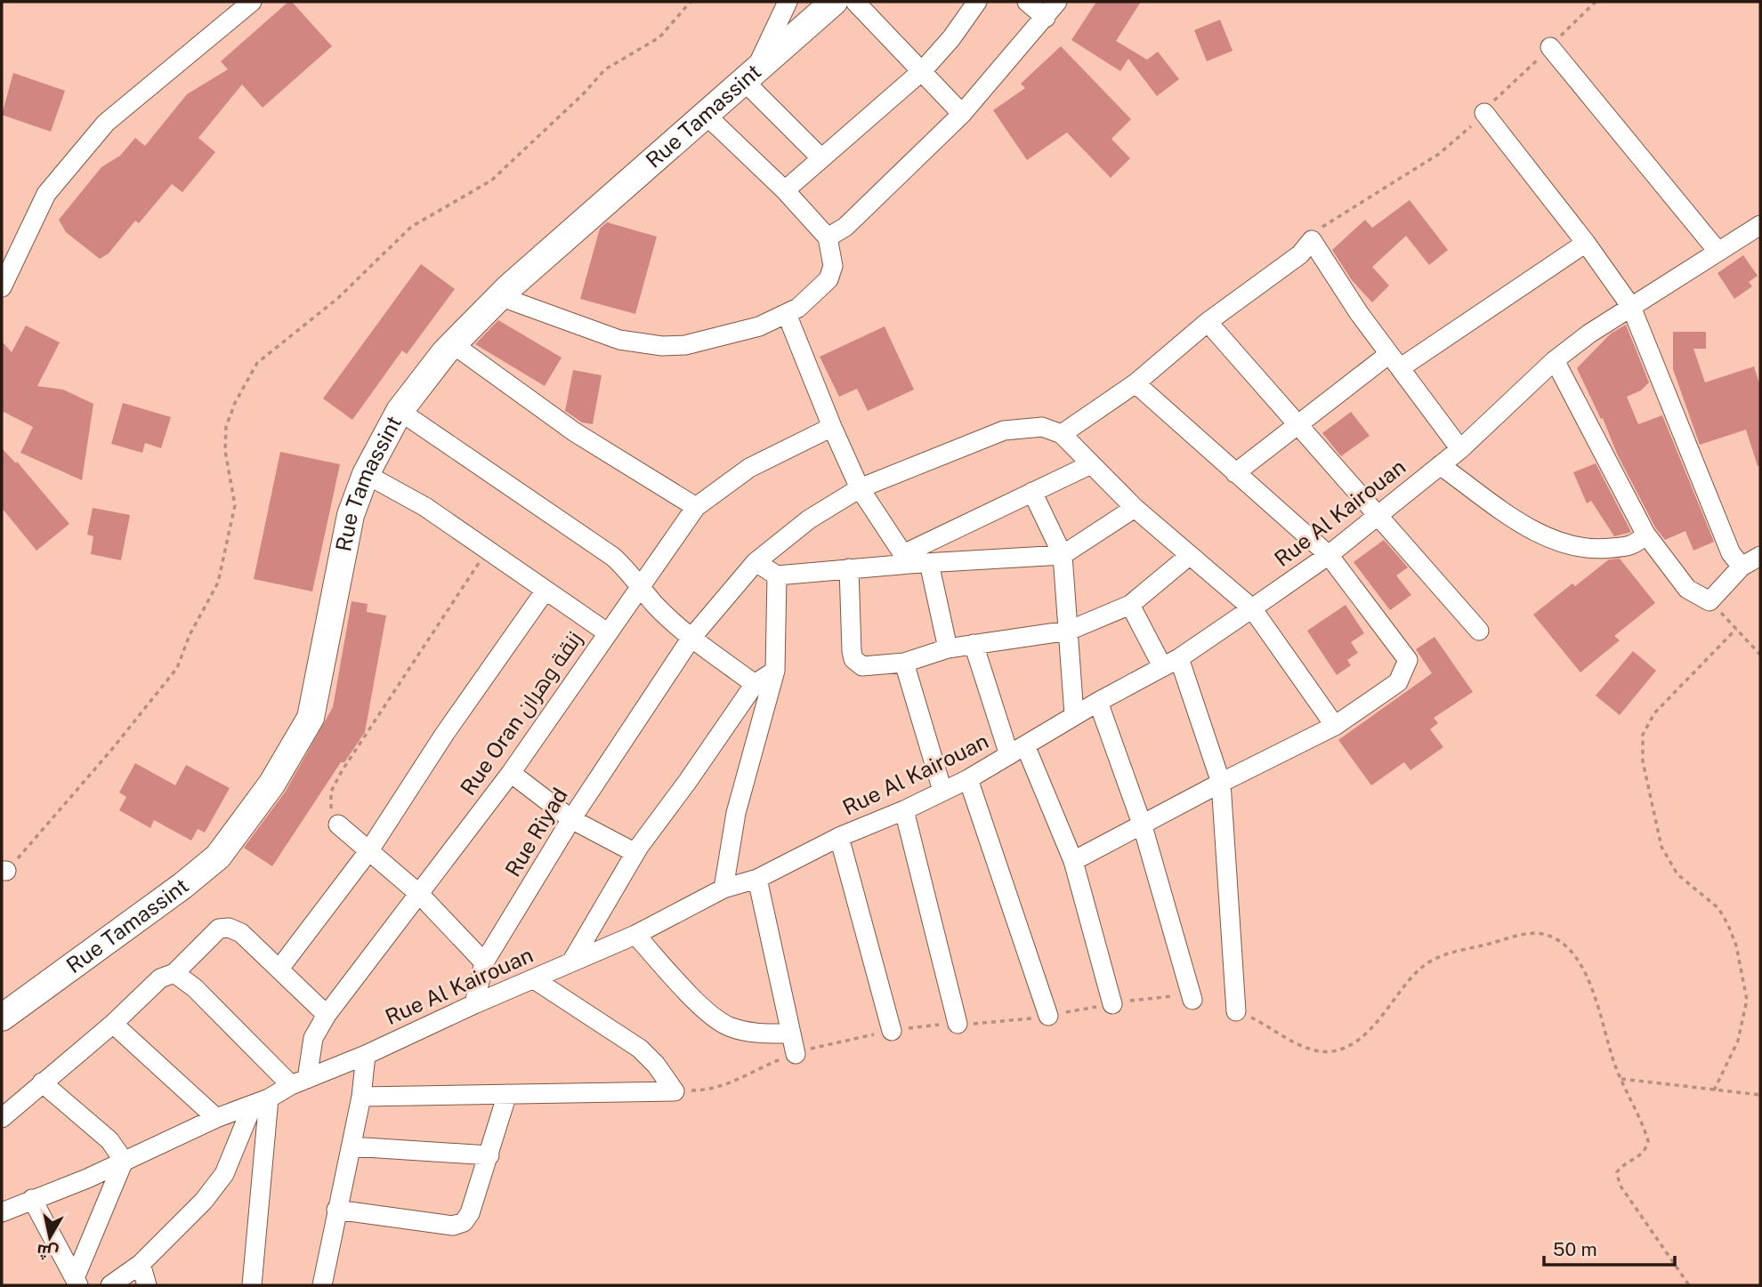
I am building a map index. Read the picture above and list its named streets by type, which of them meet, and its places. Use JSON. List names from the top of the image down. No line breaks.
{"streets":{"main road":["Rue Tamassint"],"street":["Rue Al Kairouan","Rue Oran زنقة وهران","Rue Riyad"]},"crossings":[["Rue Al Kairouan","Rue Oran زنقة وهران"],["Rue Al Kairouan","Rue Riyad"]],"scale_bar":"50 m","north":"bottom"}
